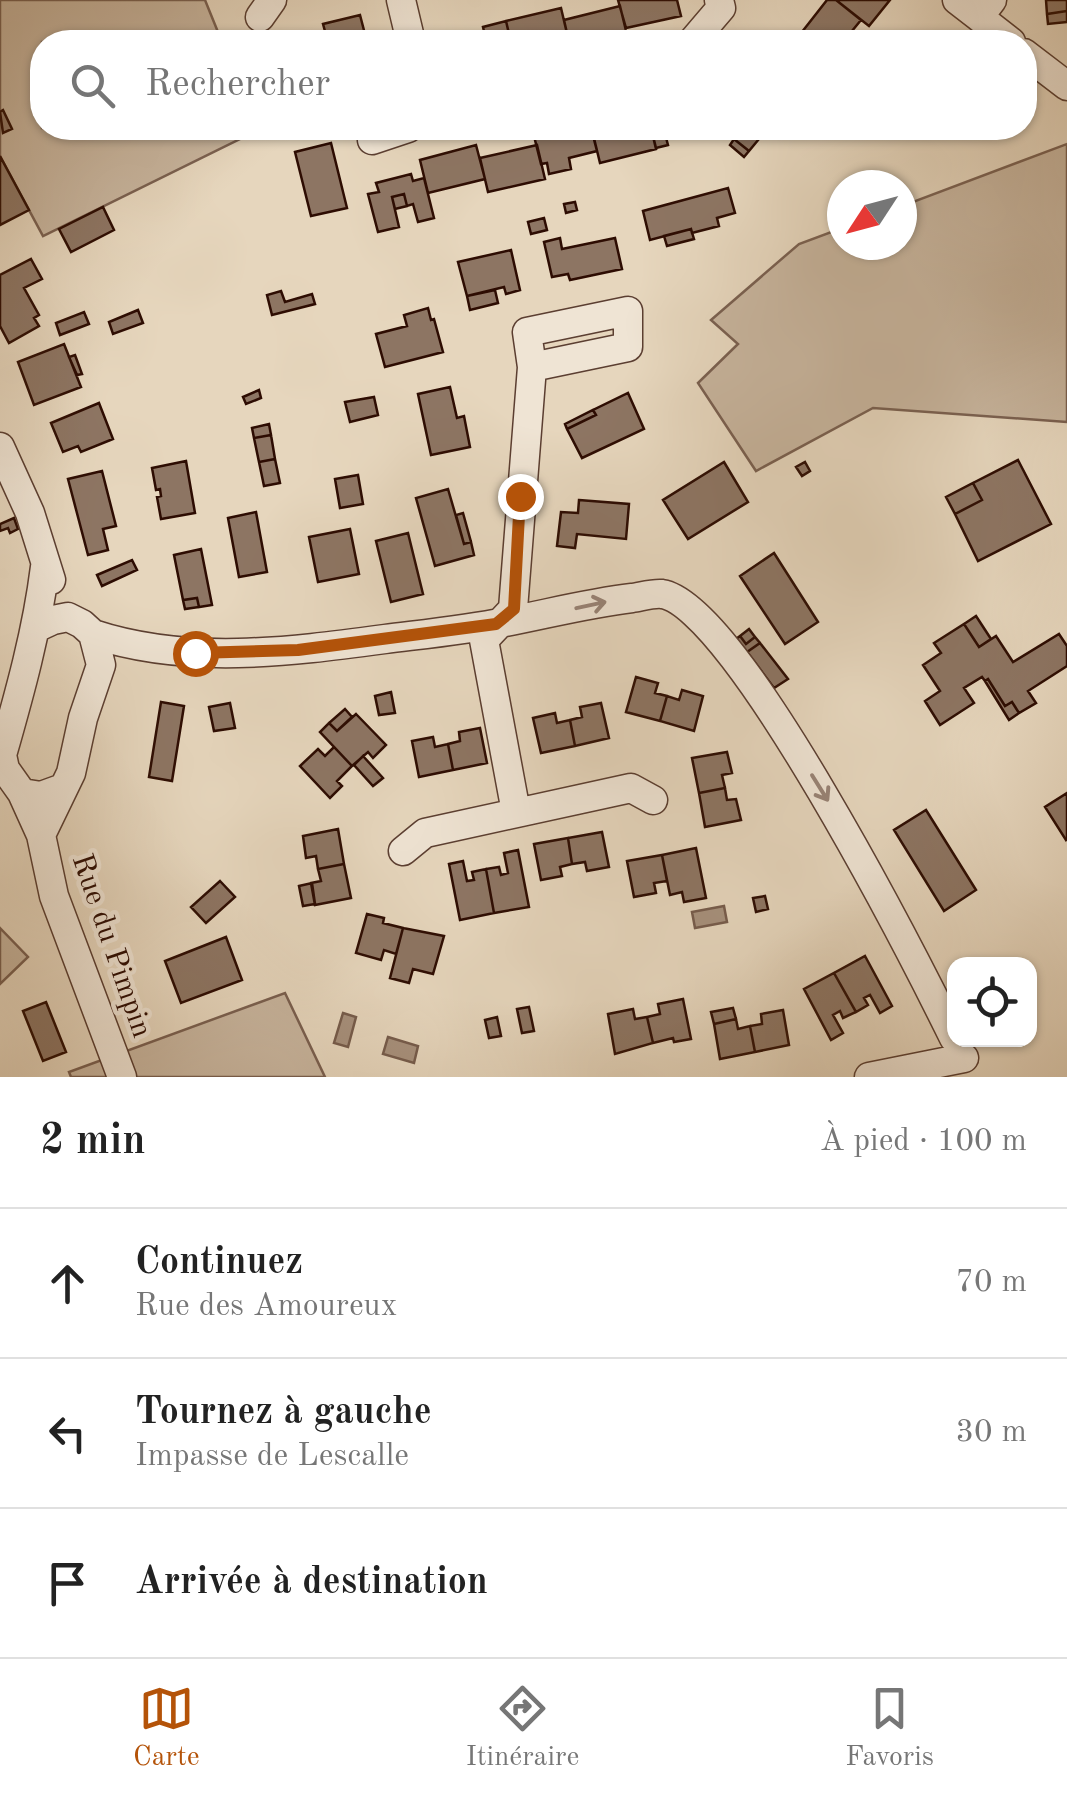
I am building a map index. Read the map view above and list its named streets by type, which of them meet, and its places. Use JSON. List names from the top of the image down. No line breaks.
{"streets":{"street":["Rue du Pimpin"]},"north":"bottom left","page":{"search":"Rechercher","heading":["2 min","À pied · 100 m"],"list":[["Continuez","Rue des Amoureux","70 m"],["Tournez à gauche","Impasse de Lescalle","30 m"],"Arrivée à destination"],"nav":["Carte","Itinéraire","Favoris"]}}
